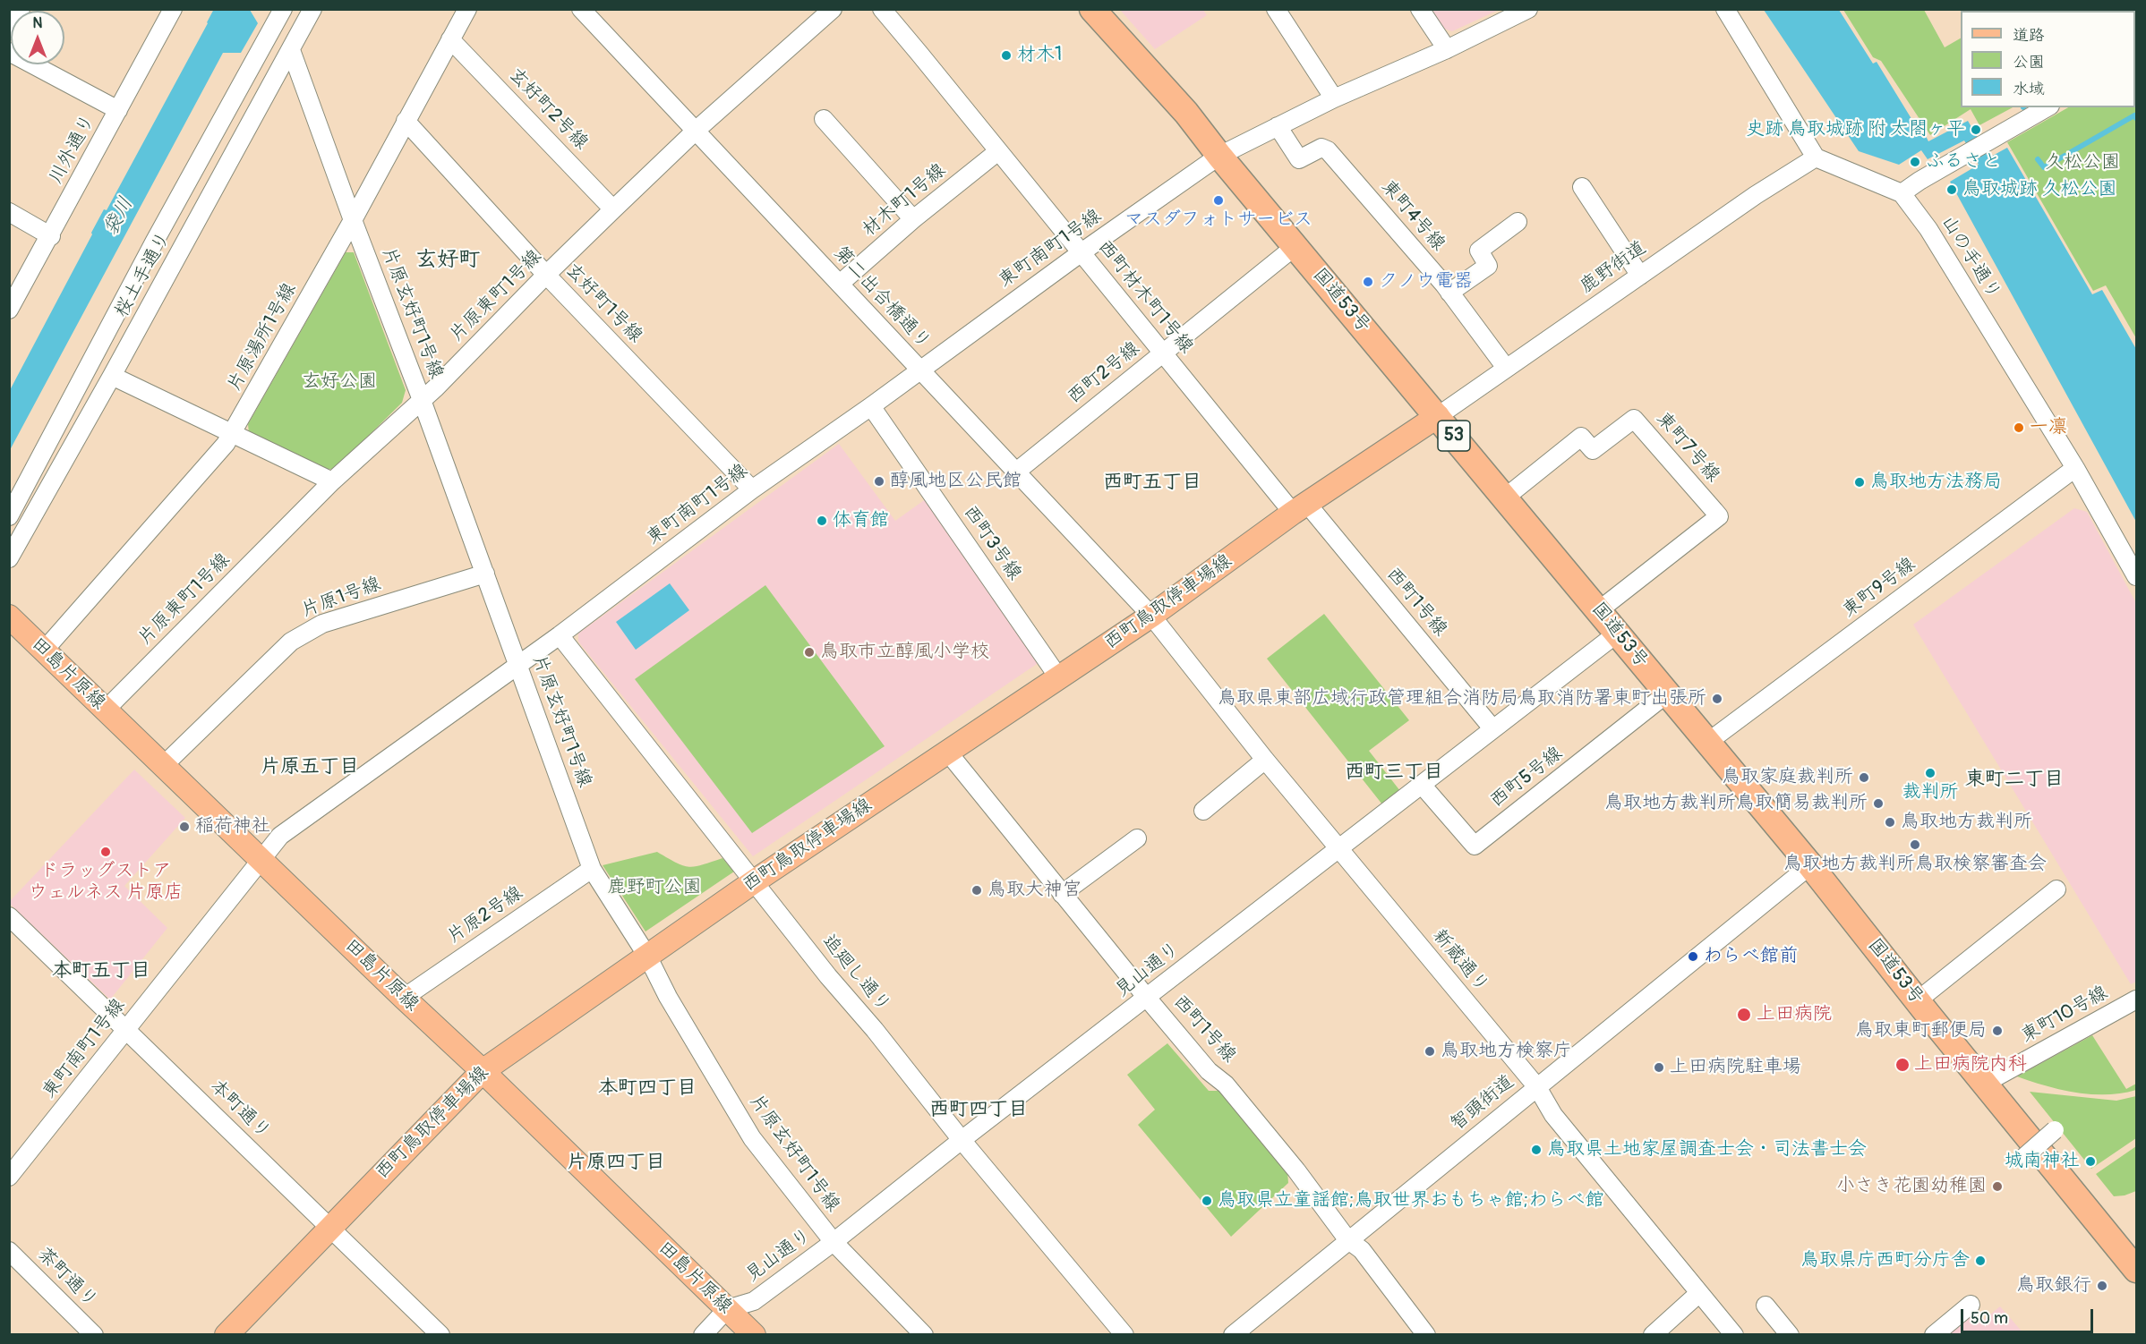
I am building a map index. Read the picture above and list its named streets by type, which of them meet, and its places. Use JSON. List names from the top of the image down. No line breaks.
{"streets":{"highway":["国道53号","53"],"main road":["西町鳥取停車場線","田島片原線"],"street":["玄好町2号線","川外通り","材木町1号線","東町4号線","東町南町1号線","山の手通り","鹿野街道","桜土手通り","片原東町1号線","西町材木町1号線","第二出合橋通り","玄好町1号線","片原玄好町1号線","片原湯所1号線","西町2号線","東町7号線","西町3号線","東町9号線","片原1号線","西町1号線","西町5号線","片原2号線","新蔵通り","見山通り","追廻し通り","東町10号線","智頭街道","本町通り","茶町通り"]},"crossings":[["玄好町2号線","片原東町1号線"],["玄好町2号線","片原湯所1号線"],["材木町1号線","西町材木町1号線"],["材木町1号線","第二出合橋通り"],["東町4号線","東町南町1号線"],["東町4号線","鹿野街道"],["東町南町1号線","西町材木町1号線"],["東町南町1号線","第二出合橋通り"],["東町南町1号線","国道53号"],["東町南町1号線","玄好町1号線"],["東町南町1号線","片原玄好町1号線"],["東町南町1号線","西町3号線"],["東町南町1号線","田島片原線"],["東町南町1号線","追廻し通り"],["東町南町1号線","本町通り"],["山の手通り","東町9号線"],["鹿野街道","国道53号"],["鹿野街道","西町鳥取停車場線"],["桜土手通り","片原玄好町1号線"],["片原東町1号線","第二出合橋通り"],["片原東町1号線","玄好町1号線"],["片原東町1号線","片原玄好町1号線"],["片原東町1号線","田島片原線"],["西町材木町1号線","西町2号線"],["西町材木町1号線","西町鳥取停車場線"],["西町材木町1号線","西町1号線"],["第二出合橋通り","西町2号線"],["第二出合橋通り","西町鳥取停車場線"],["第二出合橋通り","新蔵通り"],["国道53号","西町2号線"],["国道53号","東町7号線"],["国道53号","東町9号線"],["国道53号","西町鳥取停車場線"],["国道53号","西町5号線"],["国道53号","見山通り"],["国道53号","東町10号線"],["国道53号","智頭街道"],["玄好町1号線","片原湯所1号線"],["片原玄好町1号線","片原湯所1号線"],["片原玄好町1号線","片原1号線"],["片原玄好町1号線","西町鳥取停車場線"],["片原玄好町1号線","片原2号線"],["片原玄好町1号線","見山通り"],["片原湯所1号線","田島片原線"],["西町3号線","西町鳥取停車場線"],["片原1号線","田島片原線"],["西町鳥取停車場線","西町1号線"],["西町鳥取停車場線","田島片原線"],["西町鳥取停車場線","新蔵通り"],["西町鳥取停車場線","追廻し通り"],["西町鳥取停車場線","本町通り"],["西町1号線","見山通り"],["西町1号線","智頭街道"],["田島片原線","片原2号線"],["田島片原線","見山通り"],["西町5号線","見山通り"],["新蔵通り","見山通り"],["新蔵通り","智頭街道"],["見山通り","追廻し通り"]],"districts":["玄好町","西町五丁目","片原五丁目","西町三丁目","東町二丁目","本町五丁目","本町四丁目","西町四丁目","片原四丁目"],"water":["袋川"],"parks":["久松公園","玄好公園","鹿野町公園"],"places":["材木1","史跡 鳥取城跡 附 太閤ヶ平","ふるさと","鳥取城跡 久松公園","マスダフォトサービス","クノウ電器","一凛","醇風地区公民館","鳥取地方法務局","体育館","鳥取市立醇風小学校","鳥取県東部広域行政管理組合消防局鳥取消防署東町出張所","裁判所","鳥取家庭裁判所","鳥取地方裁判所鳥取簡易裁判所","鳥取地方裁判所","稲荷神社","鳥取地方裁判所鳥取検察審査会","ドラッグストア ウェルネス 片原店","鳥取大神宮","わらべ館前","上田病院","鳥取東町郵便局","鳥取地方検察庁","上田病院内科","上田病院駐車場","鳥取県土地家屋調査士会・司法書士会","城南神社","小さき花園幼稚園","鳥取県立童謡館;鳥取世界おもちゃ館;わらべ館","鳥取県庁西町分庁舎","鳥取銀行"],"legend":["道路","公園","水域"],"scale_bar":"50 m","north":"top"}
